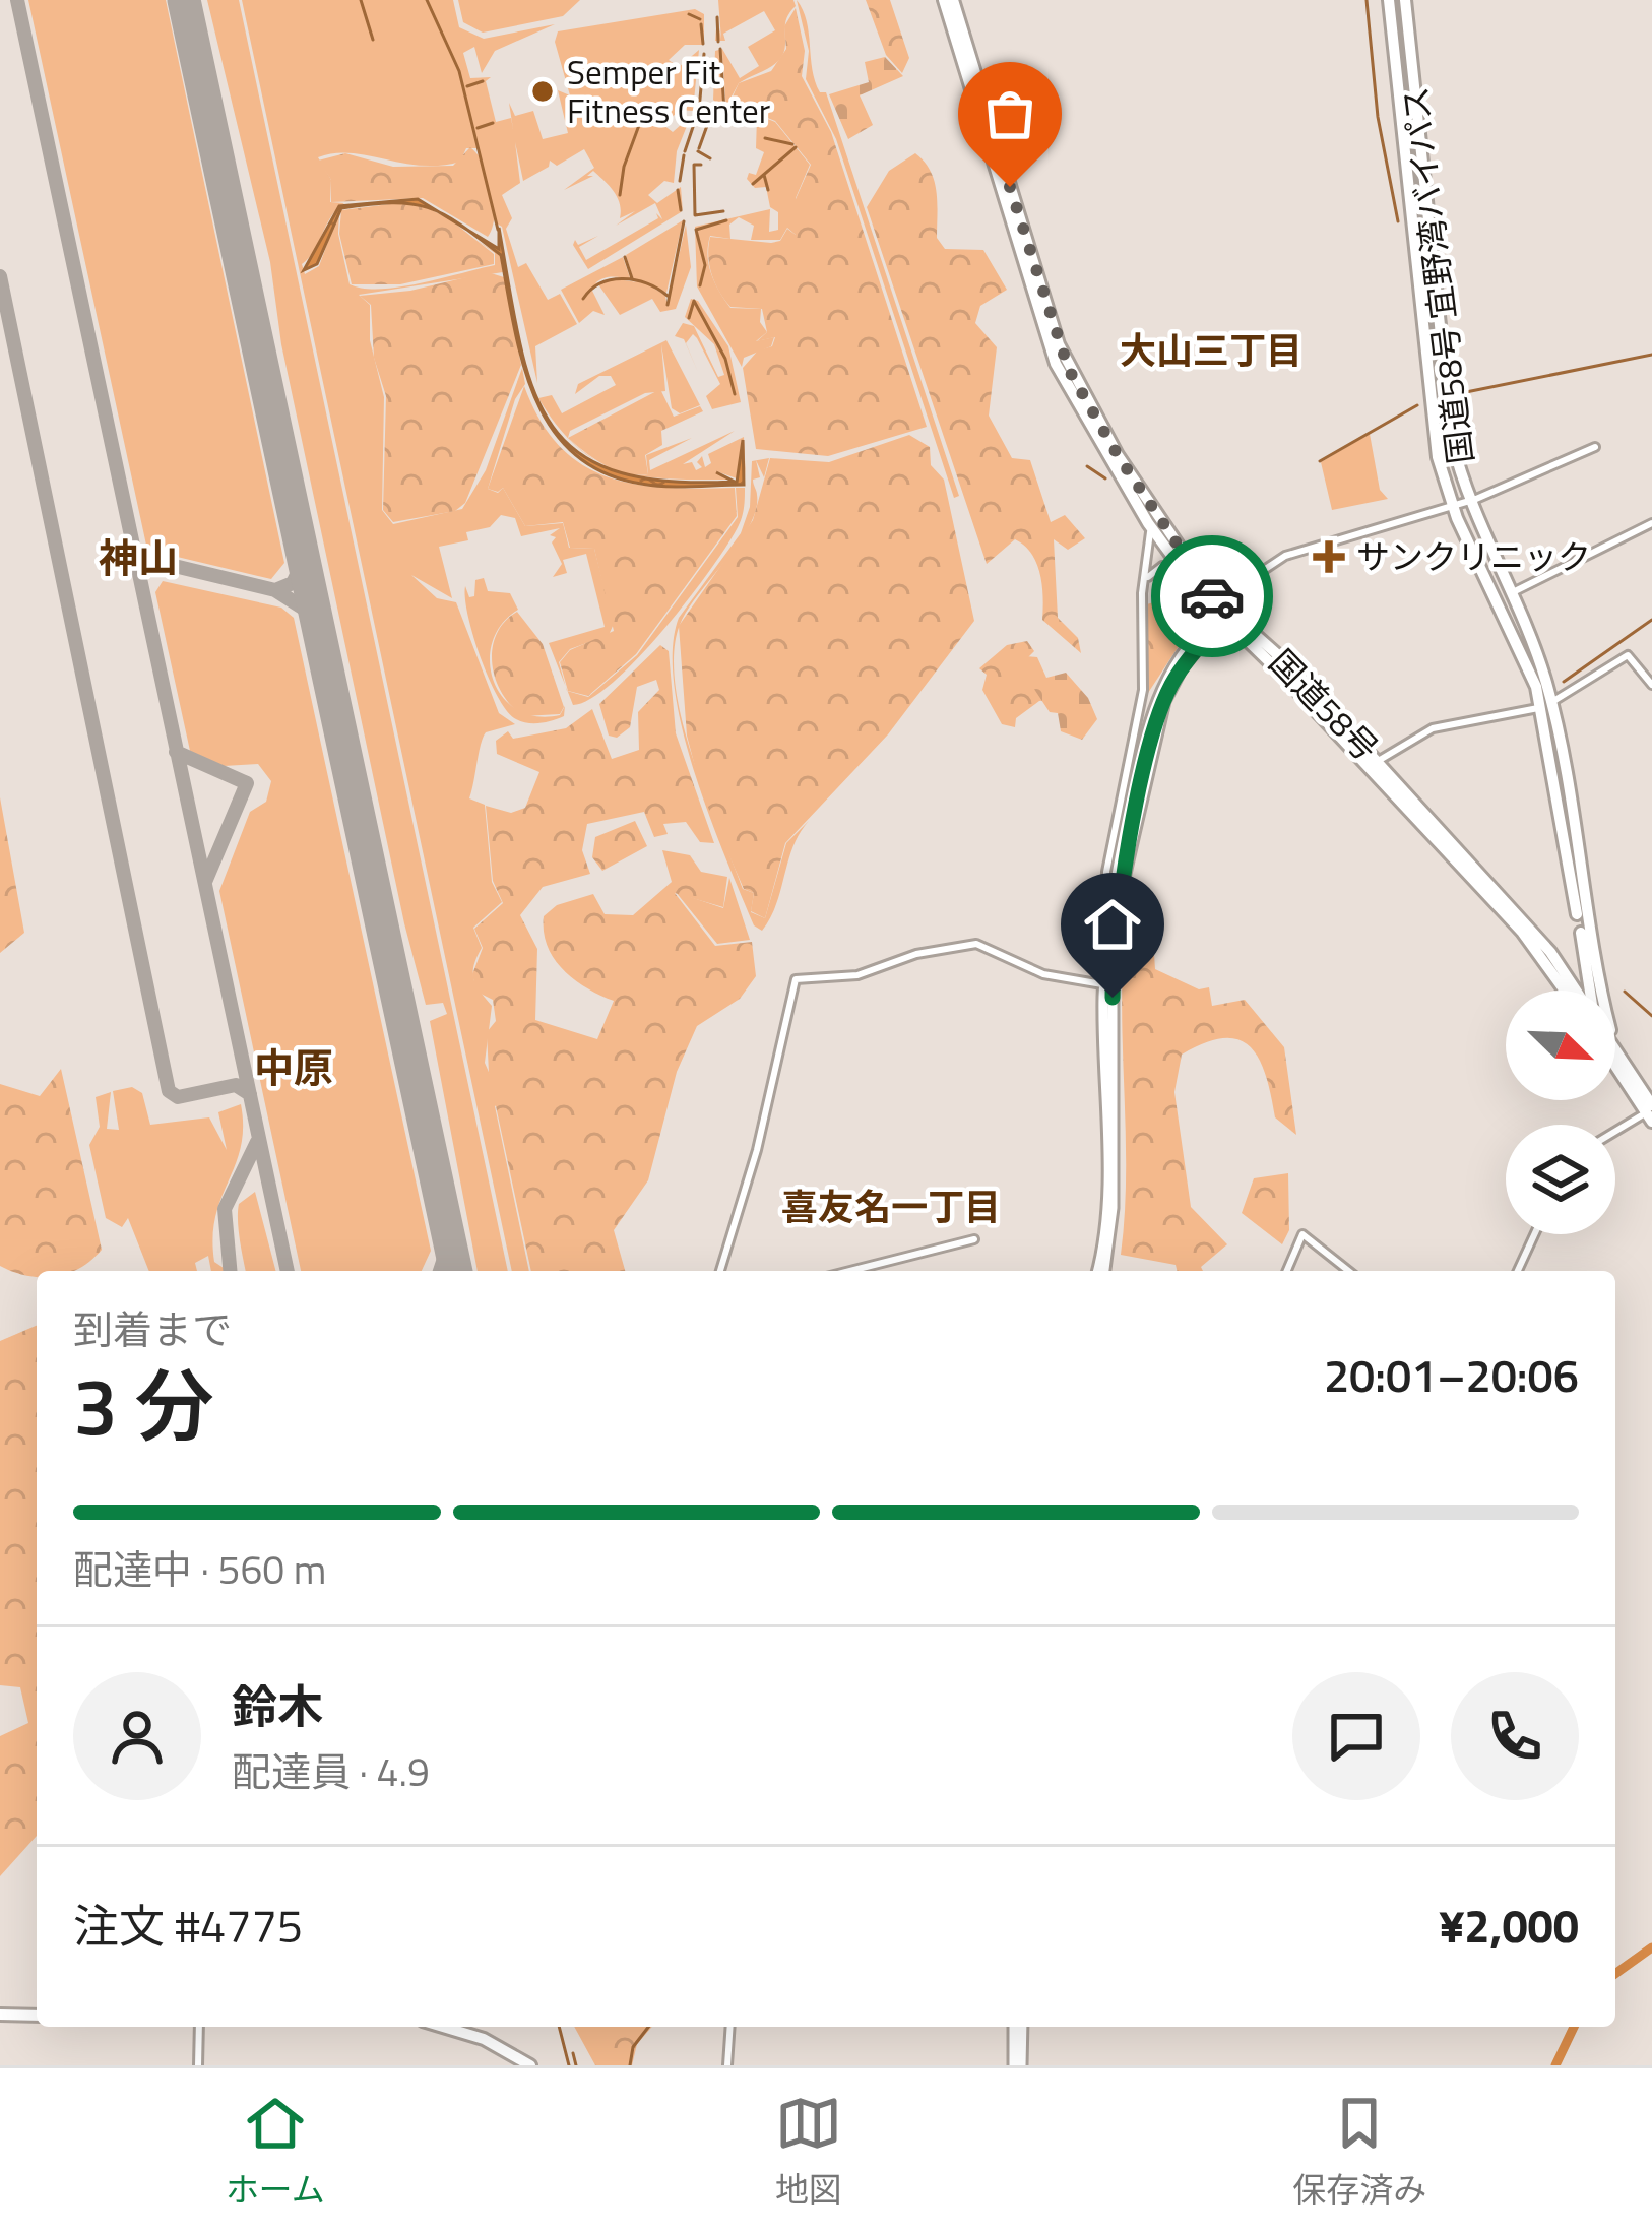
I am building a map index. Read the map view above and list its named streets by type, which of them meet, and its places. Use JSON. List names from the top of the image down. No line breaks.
{"streets":{"highway":["国道58号 宜野湾バイパス","国道58号"]},"districts":["大山三丁目","神山","中原","喜友名一丁目"],"places":{"other":["Semper Fit Fitness Center"],"health":["サンクリニック"]},"north":"bottom right","page":{"heading":["3 分","到着まで","20:01–20:06"],"panel":["鈴木","配達員 · 4.9","注文 #4775","¥2,000"],"bar":"配達中 · 560 m","tabs":["ホーム","地図","保存済み"]}}
